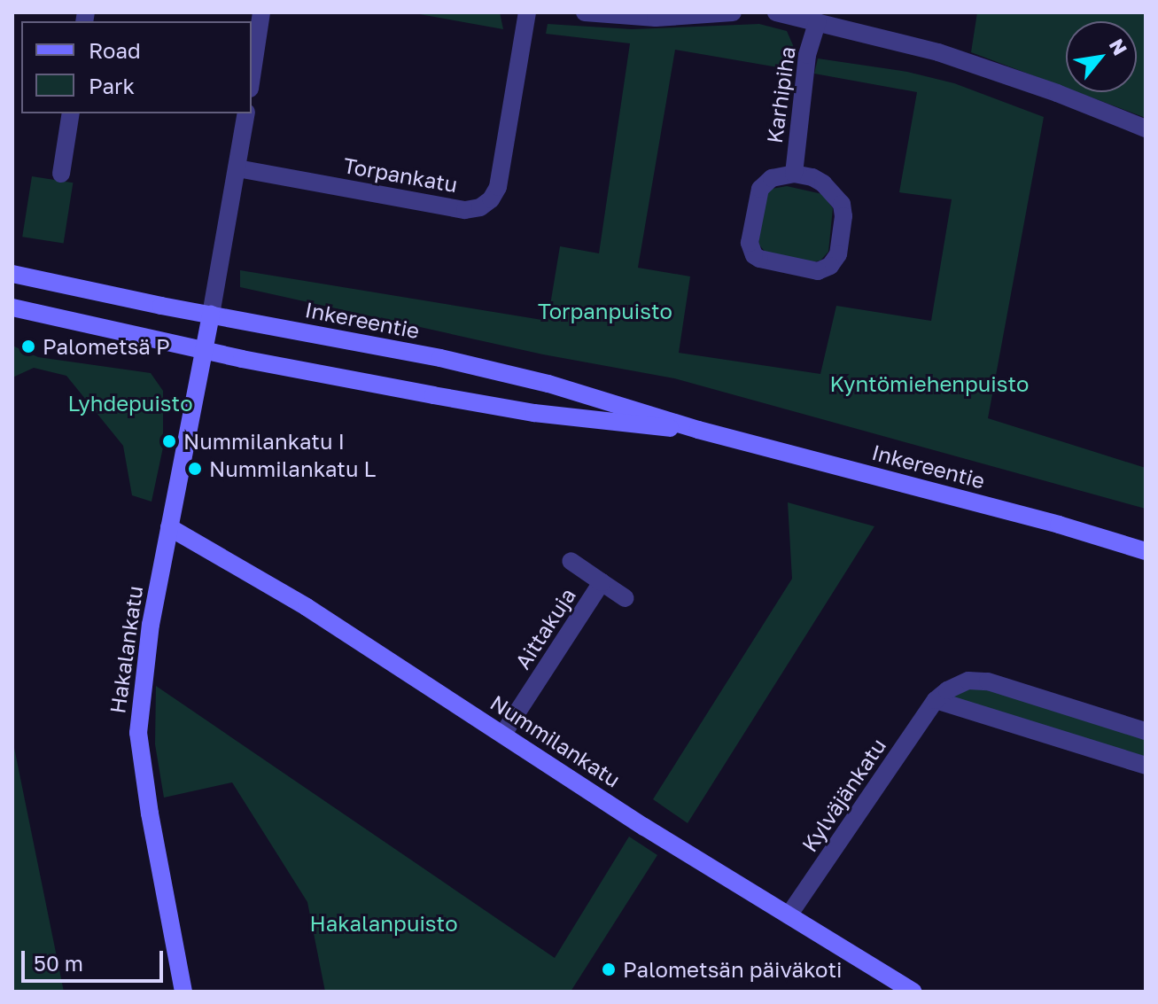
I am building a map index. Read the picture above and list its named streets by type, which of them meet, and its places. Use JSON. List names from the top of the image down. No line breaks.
{"streets":{"street":["Karhipiha","Torpankatu","Inkereentie","Aittakuja","Hakalankatu","Nummilankatu","Kylväjänkatu"]},"crossings":[["Inkereentie","Hakalankatu"],["Aittakuja","Nummilankatu"],["Hakalankatu","Nummilankatu"],["Nummilankatu","Kylväjänkatu"]],"parks":["Torpanpuisto","Kyntömiehenpuisto","Lyhdepuisto","Hakalanpuisto"],"places":["Palometsä P","Nummilankatu I","Nummilankatu L","Palometsän päiväkoti"],"legend":["Road","Park"],"scale_bar":"50 m","north":"top right"}
